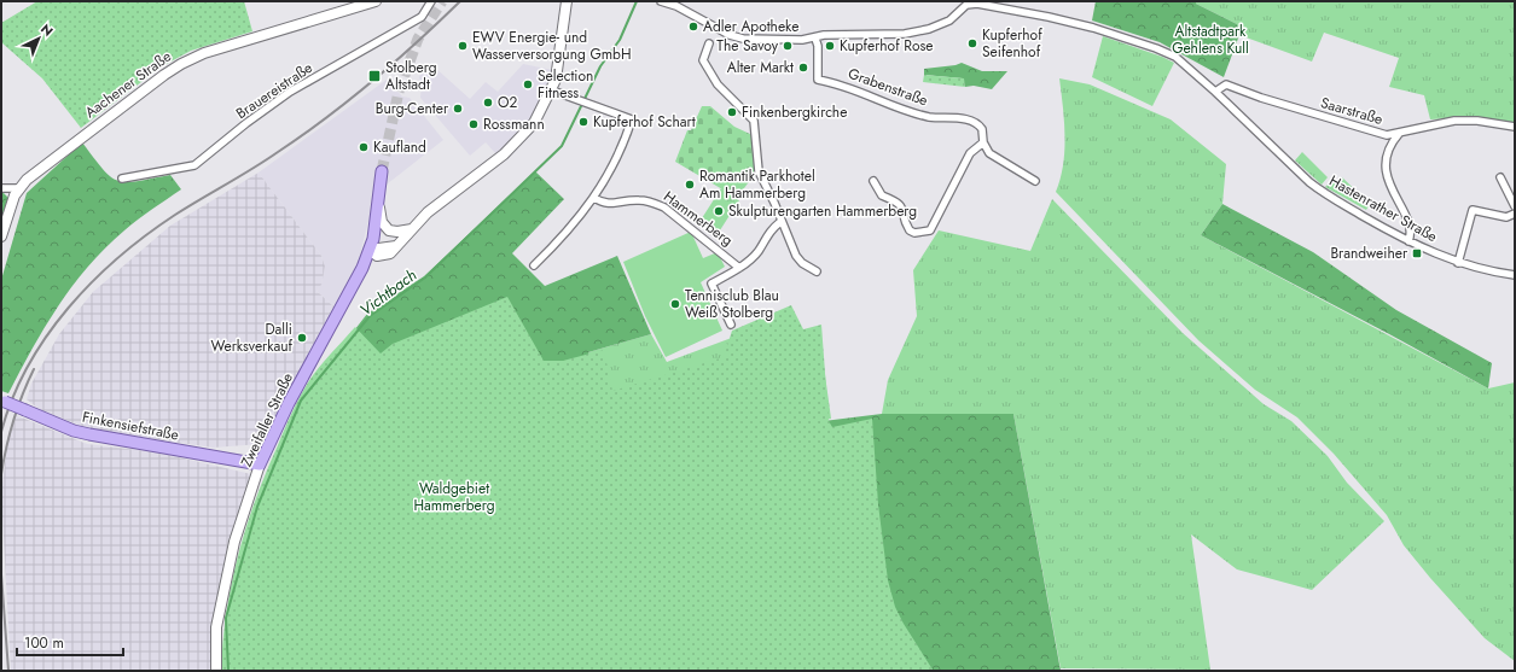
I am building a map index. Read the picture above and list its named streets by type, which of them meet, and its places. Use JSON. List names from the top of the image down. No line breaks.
{"streets":{"main road":["Zweifaller Straße","Finkensiefstraße"],"street":["Aachener Straße","Grabenstraße","Brauereistraße","Saarstraße","Hastenrather Straße","Hammerberg"]},"crossings":[["Grabenstraße","Hastenrather Straße"],["Saarstraße","Hastenrather Straße"],["Zweifaller Straße","Finkensiefstraße"]],"water":["Vichtbach"],"parks":["Altstadtpark Gehlens Kull","Waldgebiet Hammerberg"],"places":{"other":["Adler Apotheke","Kupferhof Seifenhof","EWV Energie- und Wasserversorgung GmbH","The Savoy","Kupferhof Rose","Alter Markt","Selection Fitness","O2","Burg-Center","Finkenbergkirche","Kupferhof Schart","Rossmann","Kaufland","Romantik Parkhotel Am Hammerberg","Skulpturengarten Hammerberg","Tennisclub Blau Weiß Stolberg","Dalli Werksverkauf"],"transit":["Stolberg Altstadt","Brandweiher"]},"scale_bar":"100 m","north":"top right"}
